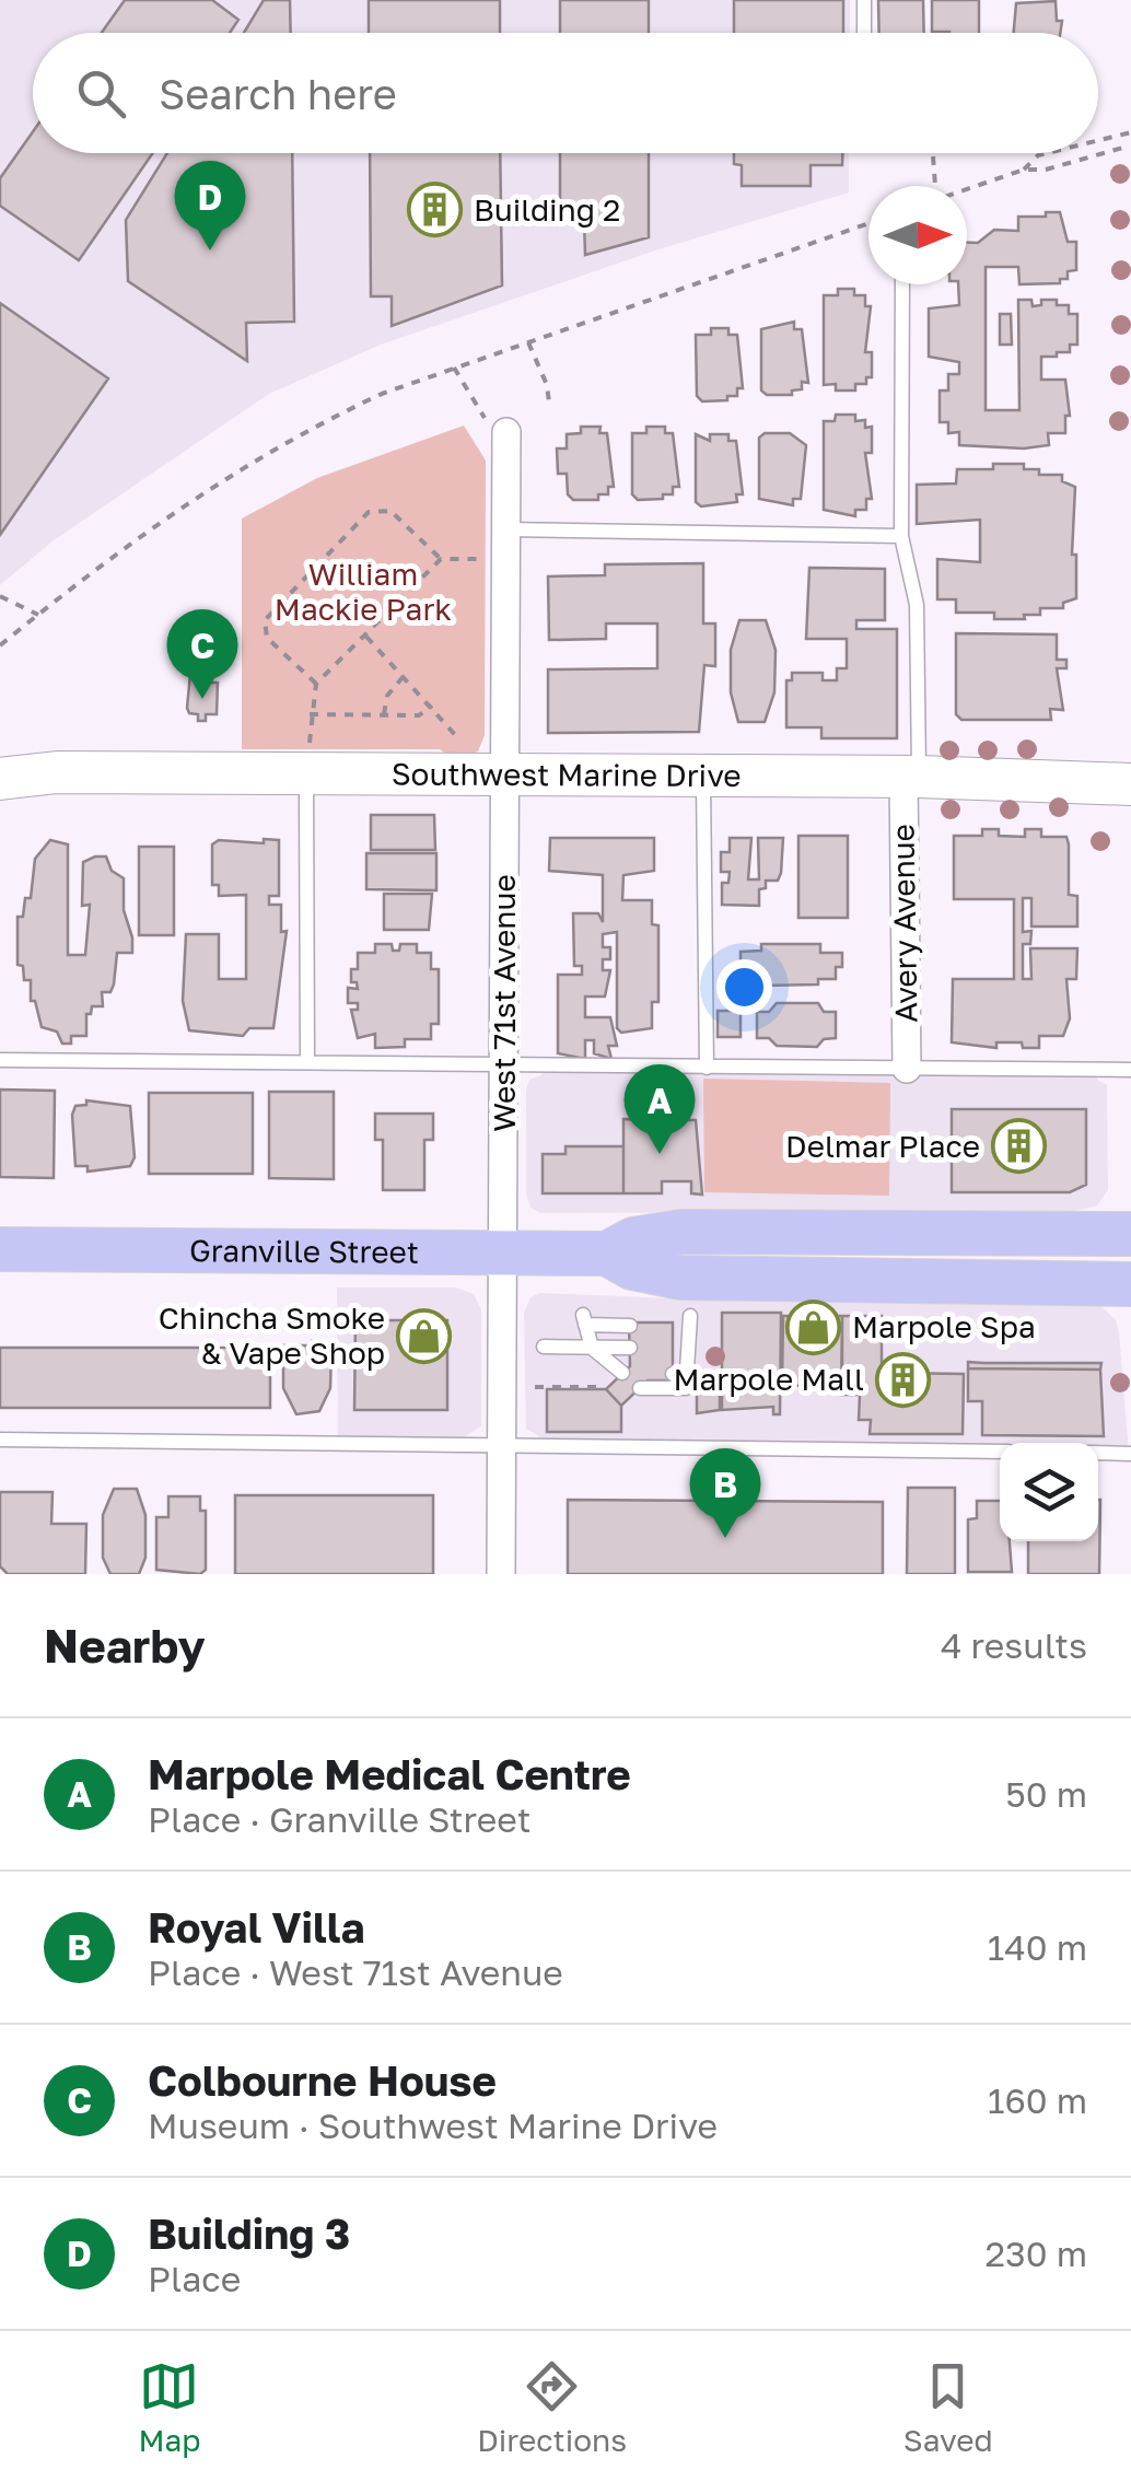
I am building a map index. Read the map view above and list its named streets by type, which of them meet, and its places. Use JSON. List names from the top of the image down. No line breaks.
{"streets":{"main road":["Granville Street"],"street":["Southwest Marine Drive","Avery Avenue","West 71st Avenue"]},"crossings":[["Southwest Marine Drive","Avery Avenue"],["Southwest Marine Drive","West 71st Avenue"],["West 71st Avenue","Granville Street"]],"parks":["William Mackie Park"],"places":{"building":["Building 2","Delmar Place","Marpole Mall"],"shop":["Marpole Spa","Chincha Smoke & Vape Shop"]},"north":"right","page":{"search":"Search here","pins":["D","C","A","B"],"heading":["Nearby","4 results"],"list":[{"mark":"A","name":"Marpole Medical Centre","note":"Place · Granville Street","value":"50 m"},{"mark":"B","name":"Royal Villa","note":"Place · West 71st Avenue","value":"140 m"},{"mark":"C","name":"Colbourne House","note":"Museum · Southwest Marine Drive","value":"160 m"},{"mark":"D","name":"Building 3","note":"Place","value":"230 m"}],"nav":["Map","Directions","Saved"]}}
